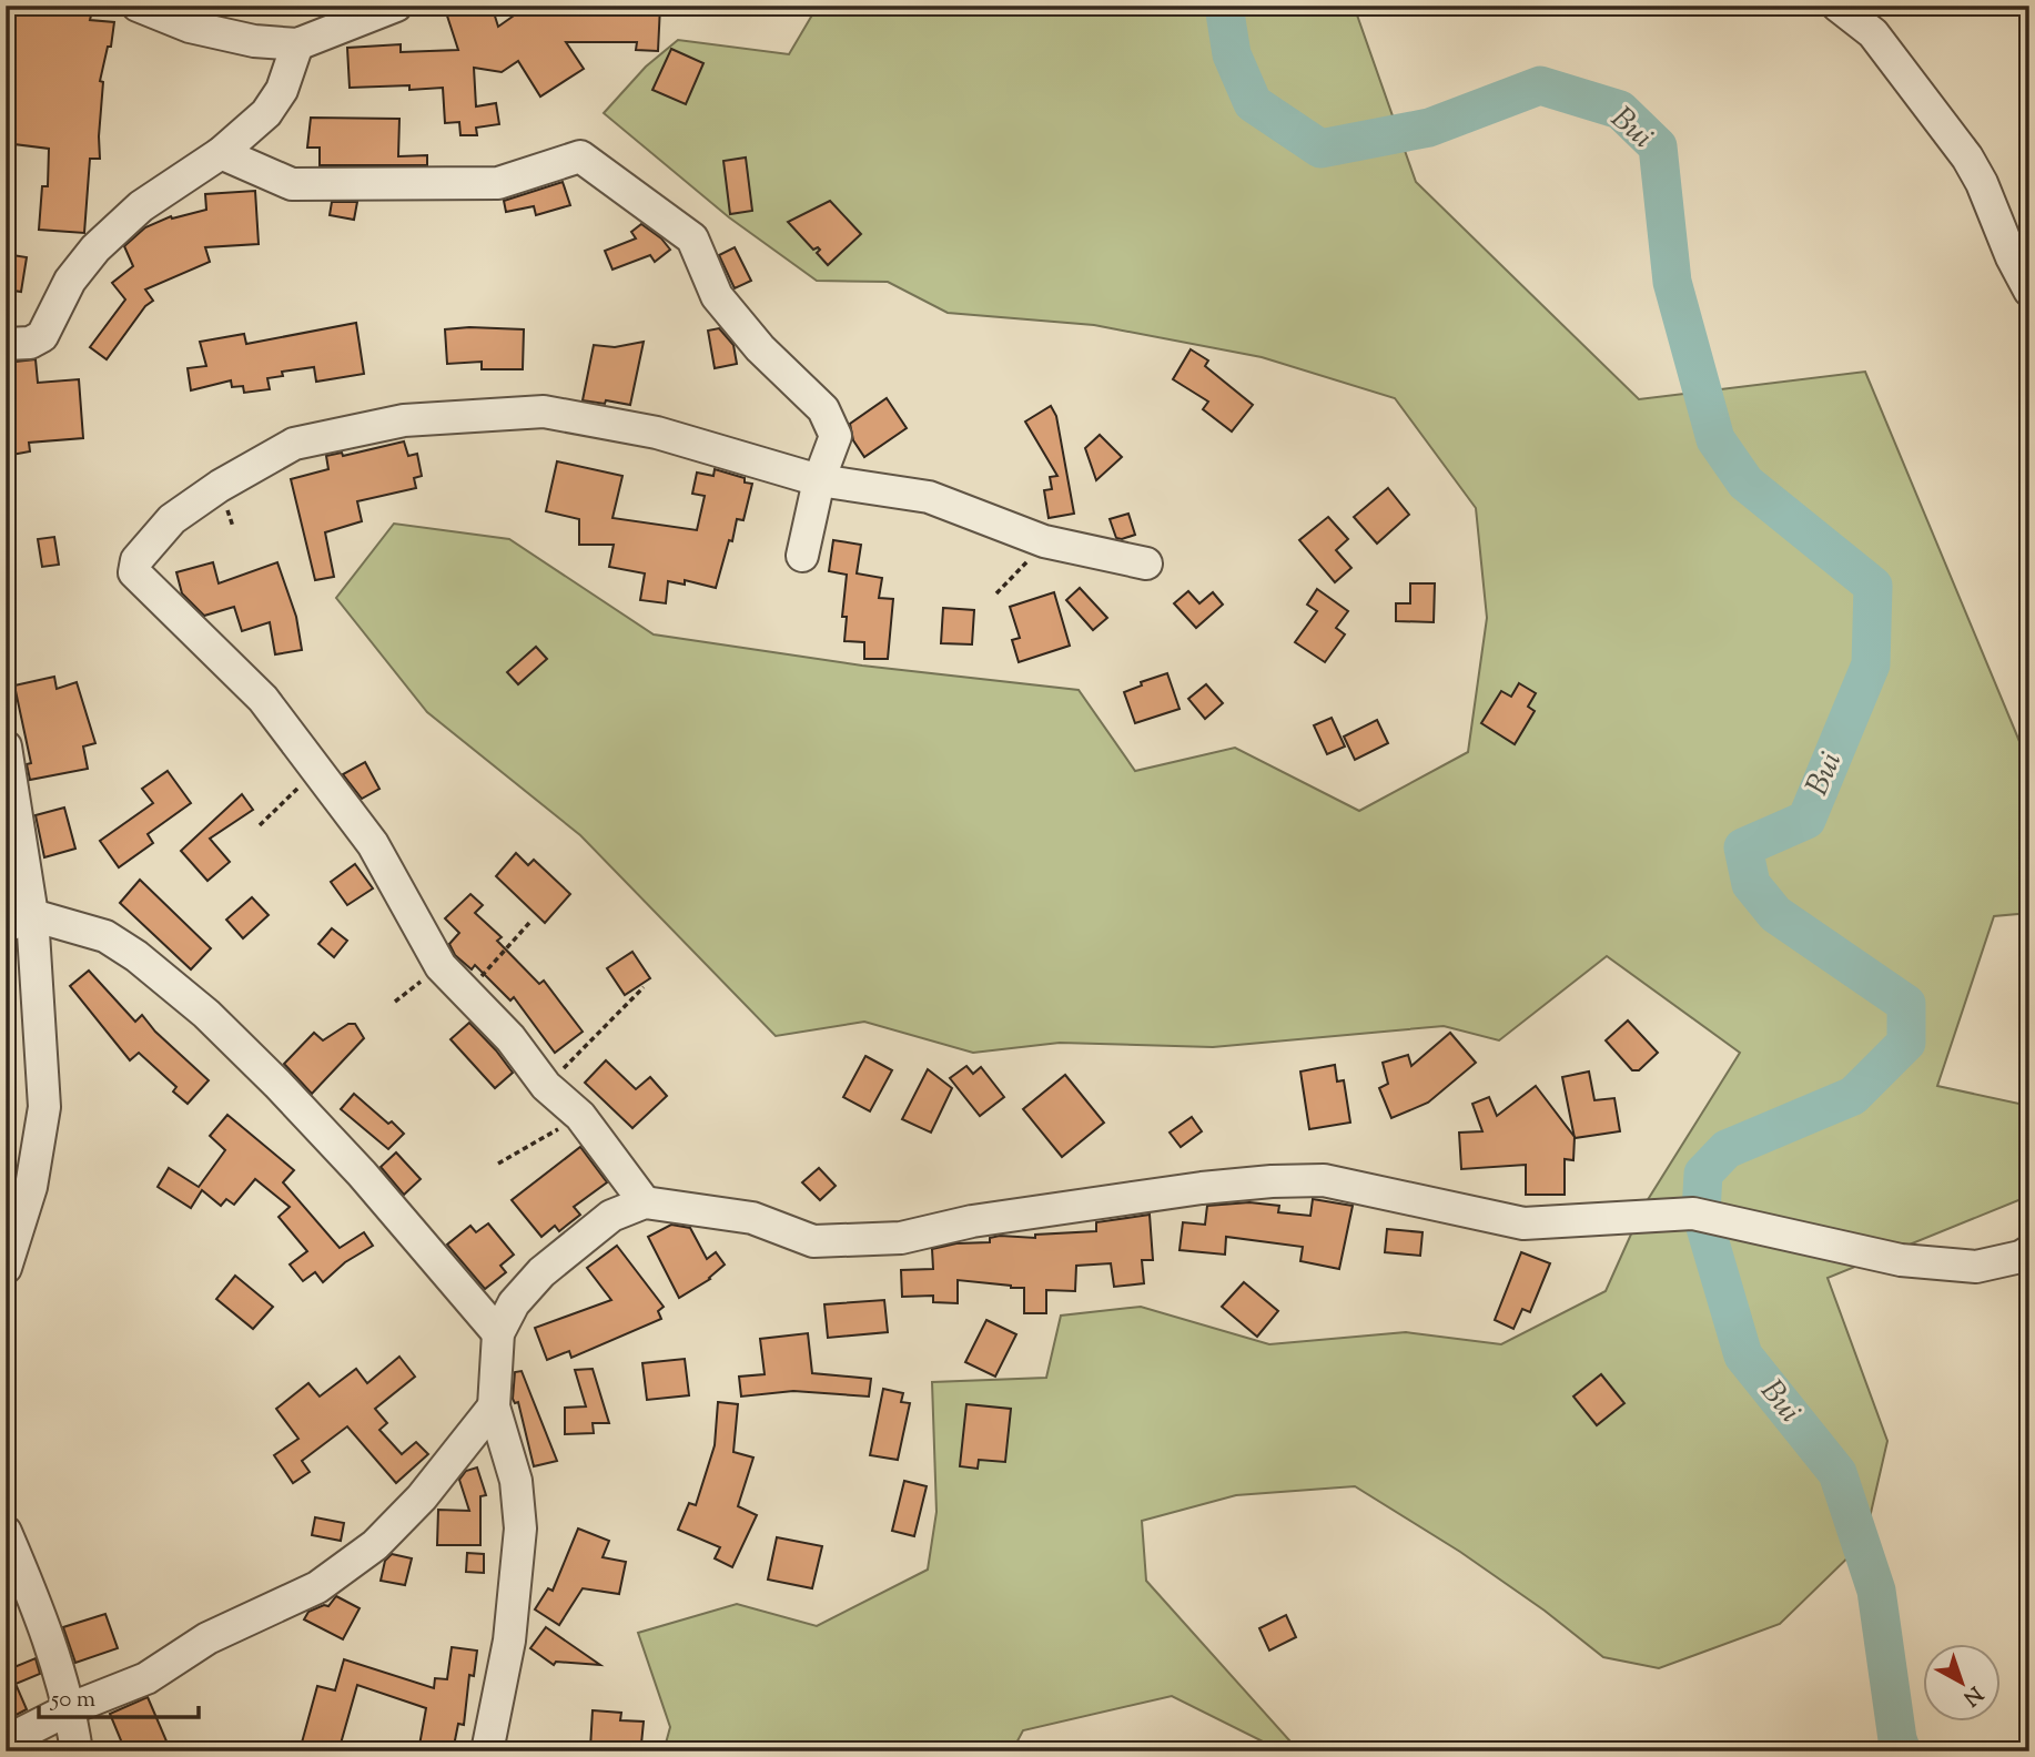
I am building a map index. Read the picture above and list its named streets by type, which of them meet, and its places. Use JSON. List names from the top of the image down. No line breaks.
{"water":["Bui"],"scale_bar":"50 m","north":"bottom right"}
